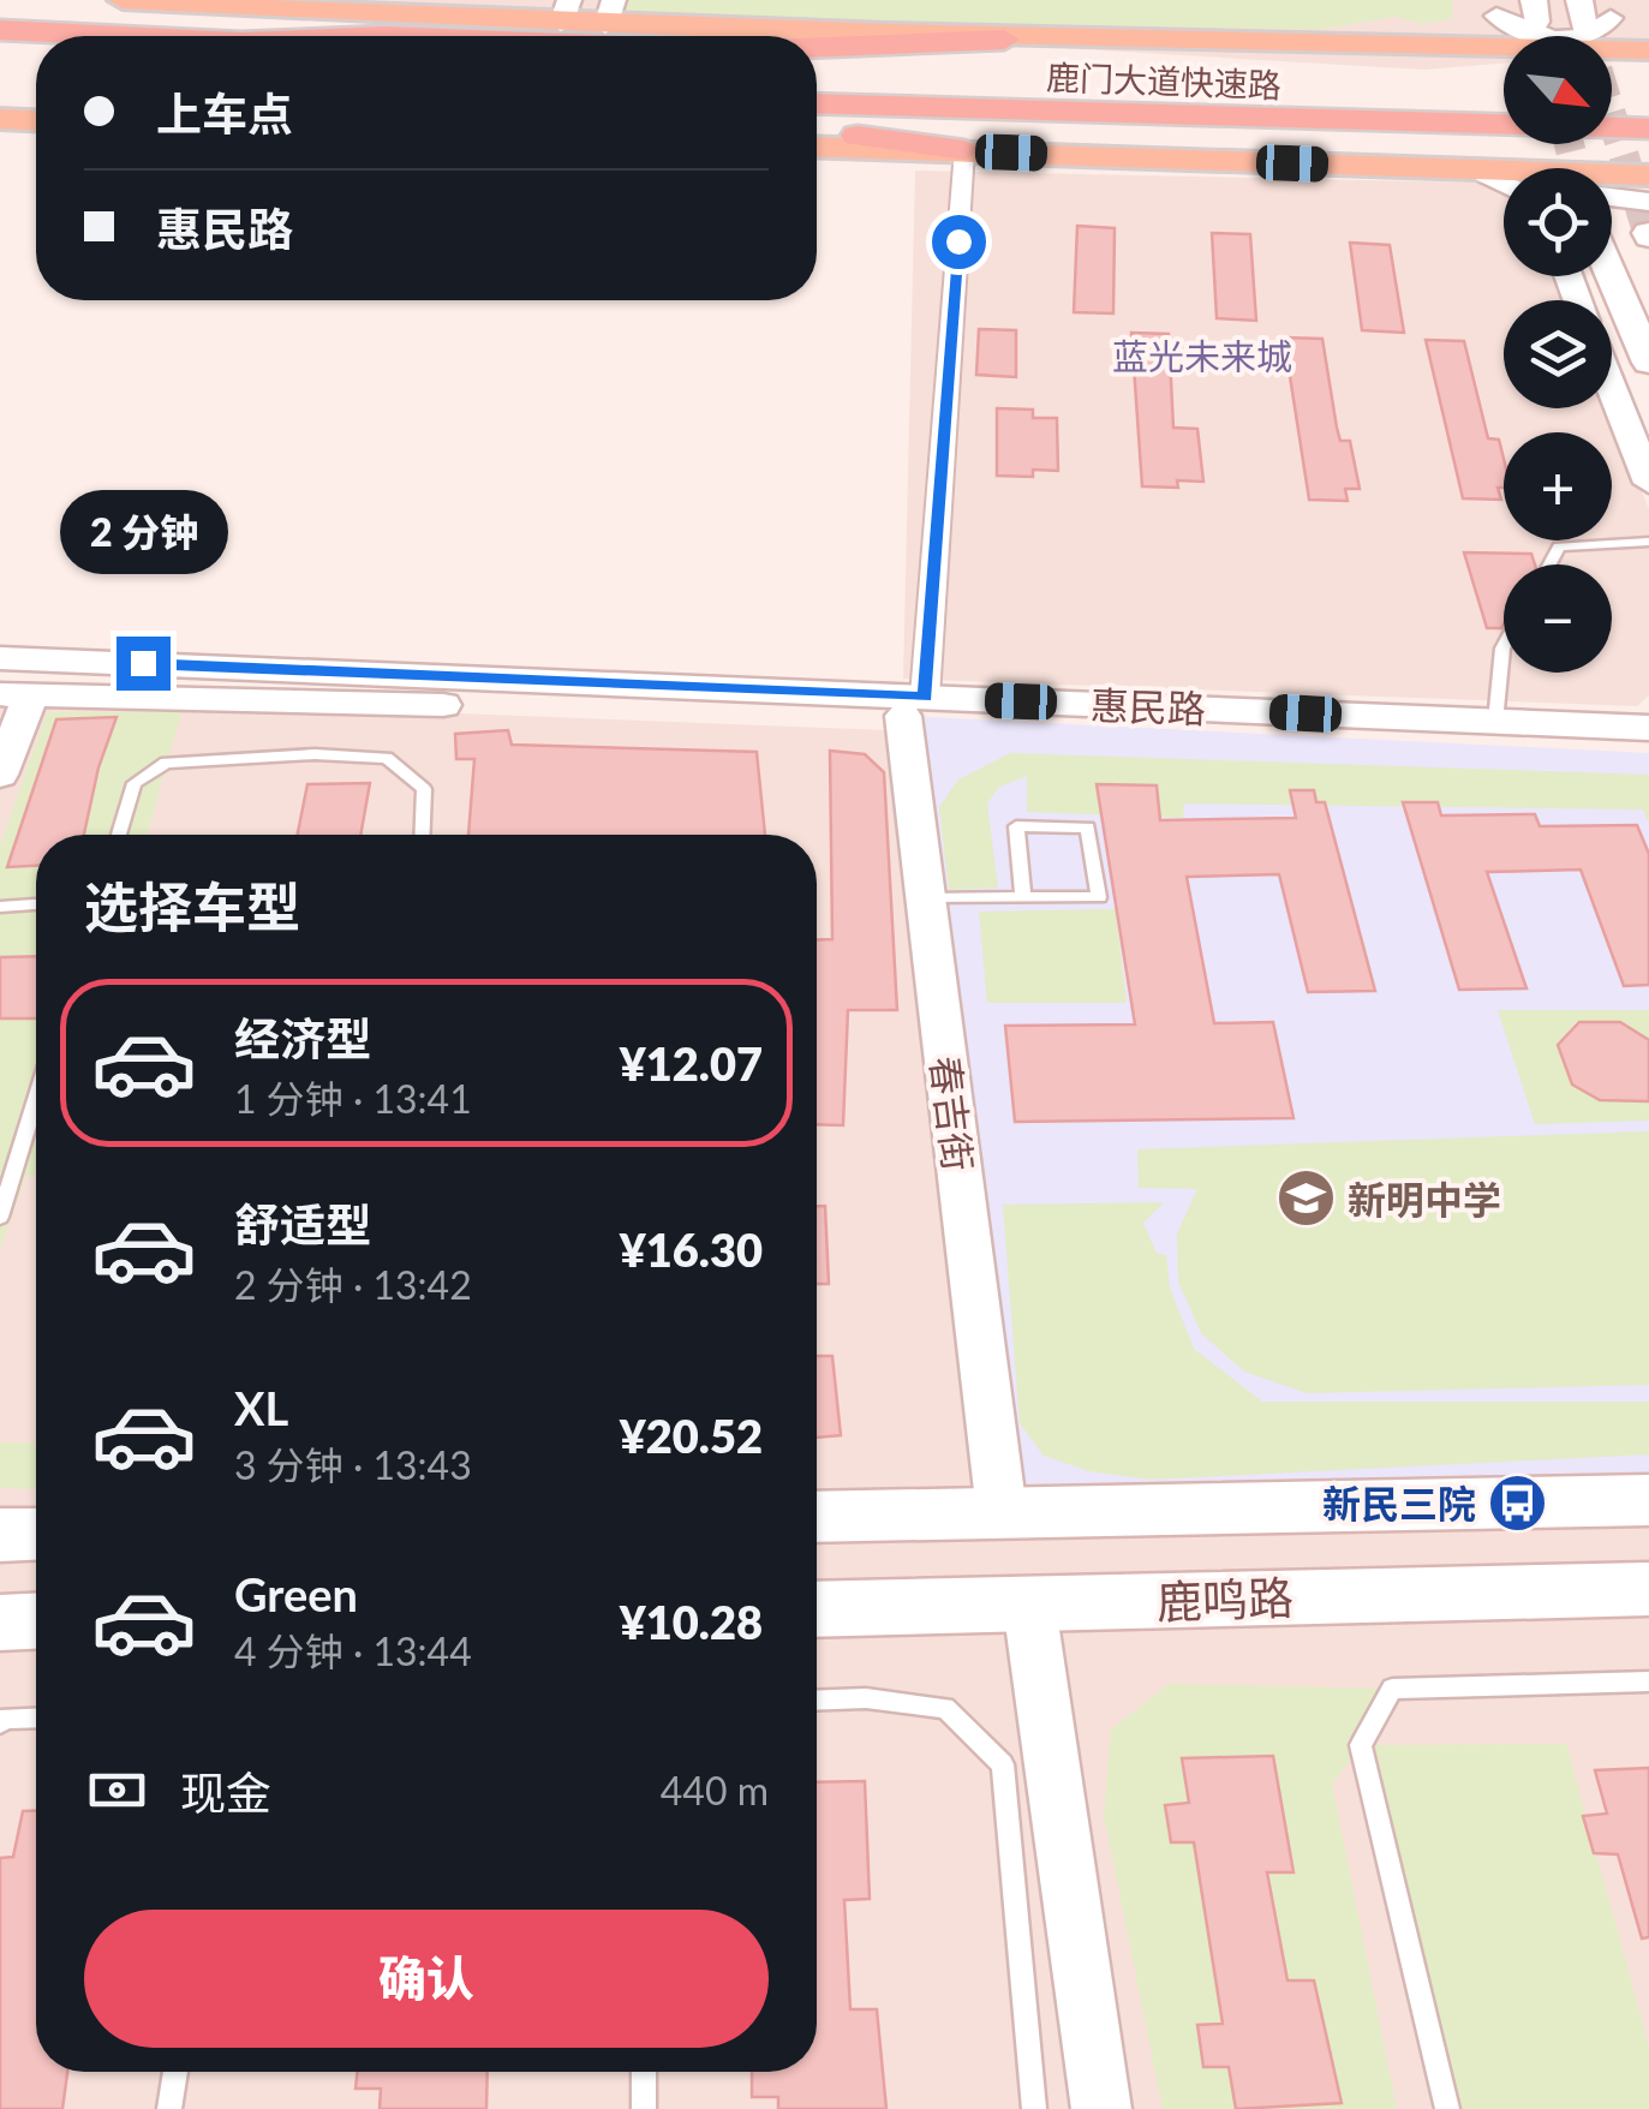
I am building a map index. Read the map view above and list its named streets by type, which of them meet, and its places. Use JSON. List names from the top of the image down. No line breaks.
{"streets":{"highway":["鹿门大道快速路"],"main road":["鹿鸣路"],"street":["惠民路","春吉街"]},"crossings":[["惠民路","春吉街"]],"districts":["蓝光未来城"],"places":{"school or university":["新明中学"],"bus stop":["新民三院"]},"north":"bottom right","page":{"map_buttons":["+","−"],"banner":["上车点","惠民路"],"bubble":"2 分钟","heading":"选择车型","list":[{"name":"经济型","note":"1 分钟 · 13:41","value":"¥12.07"},{"name":"舒适型","note":"2 分钟 · 13:42","value":"¥16.30"},{"name":"XL","note":"3 分钟 · 13:43","value":"¥20.52"},{"name":"Green","note":"4 分钟 · 13:44","value":"¥10.28"}],"pay":["现金","440 m"],"buttons":"确认"}}
